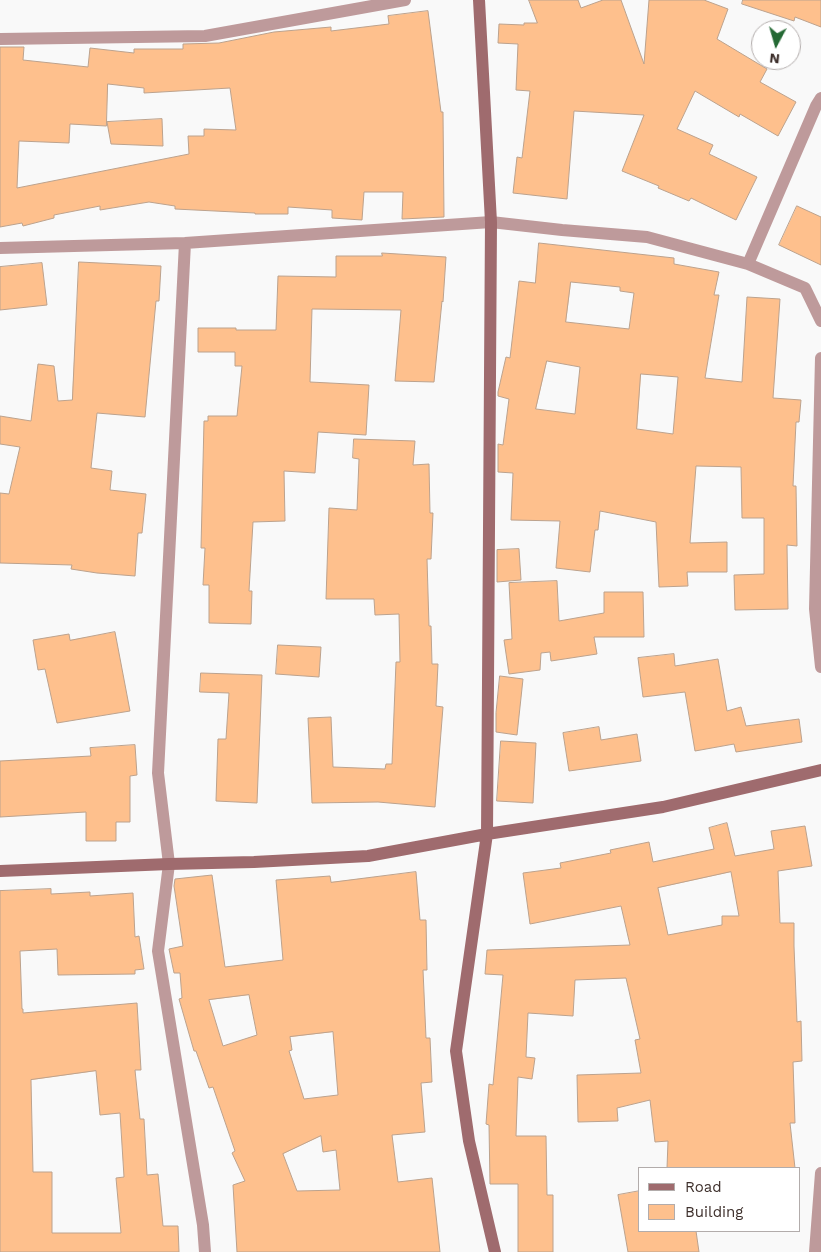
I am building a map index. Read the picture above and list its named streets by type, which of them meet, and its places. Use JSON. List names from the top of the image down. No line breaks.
{"legend":["Road","Building"],"north":"bottom"}
